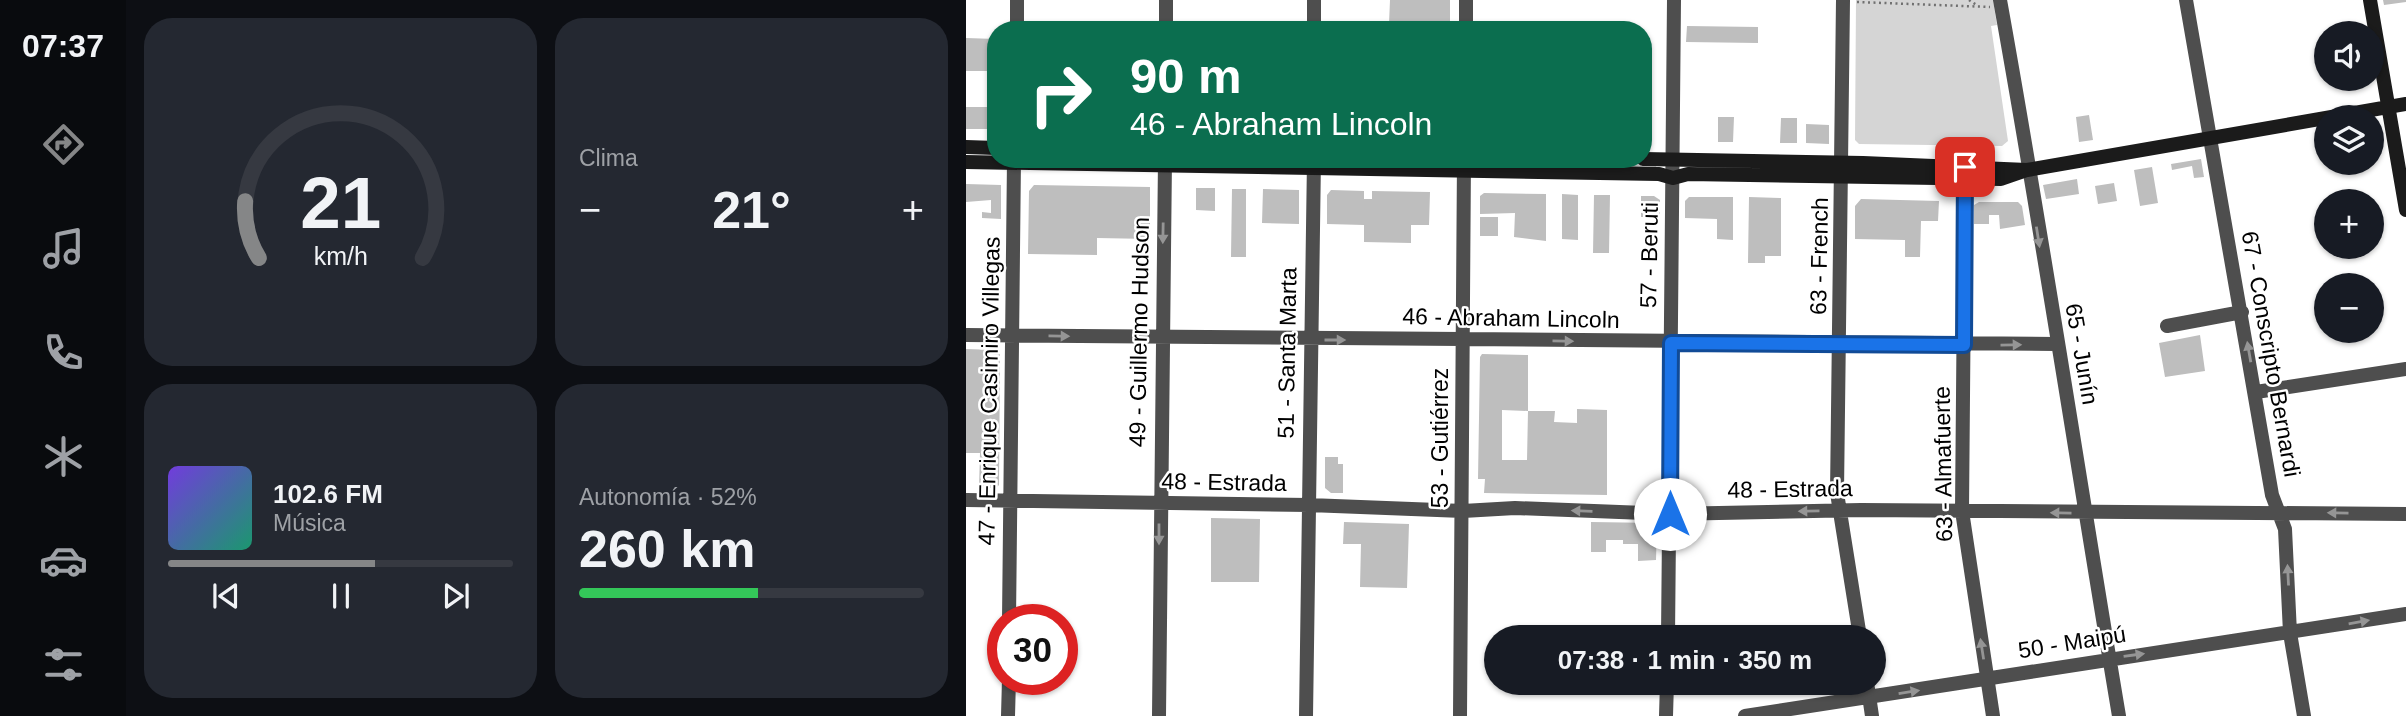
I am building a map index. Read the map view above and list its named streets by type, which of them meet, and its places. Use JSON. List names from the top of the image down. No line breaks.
{"streets":{"street":["57 - Beruti","63 - French","46 - Abraham Lincoln","49 - Guillermo Hudson","51 - Santa Marta","65 - Junín","67 - Conscripto Bernardi","47 - Enrique Casimiro Villegas","53 - Gutiérrez","63 - Almafuerte","48 - Estrada","50 - Maipú"]},"crossings":[["57 - Beruti","46 - Abraham Lincoln"],["57 - Beruti","48 - Estrada"],["63 - French","46 - Abraham Lincoln"],["63 - French","48 - Estrada"],["46 - Abraham Lincoln","49 - Guillermo Hudson"],["46 - Abraham Lincoln","51 - Santa Marta"],["46 - Abraham Lincoln","65 - Junín"],["46 - Abraham Lincoln","47 - Enrique Casimiro Villegas"],["46 - Abraham Lincoln","53 - Gutiérrez"],["46 - Abraham Lincoln","63 - Almafuerte"],["49 - Guillermo Hudson","48 - Estrada"],["51 - Santa Marta","48 - Estrada"],["65 - Junín","48 - Estrada"],["65 - Junín","50 - Maipú"],["67 - Conscripto Bernardi","48 - Estrada"],["67 - Conscripto Bernardi","50 - Maipú"],["47 - Enrique Casimiro Villegas","48 - Estrada"],["53 - Gutiérrez","48 - Estrada"],["63 - Almafuerte","48 - Estrada"],["63 - Almafuerte","50 - Maipú"]],"one_way":["46 - Abraham Lincoln","49 - Guillermo Hudson","48 - Estrada","50 - Maipú"],"page":{"tabs":"07:37","tile":["Clima",["Autonomía · 52%","260 km"]],"map_buttons":["+","−"],"turn":["90 m","46 - Abraham Lincoln"],"heat":["−","21°","+"],"song":["102.6 FM","Música"],"limit":"30","trip":"07:38 · 1 min · 350 m","gauge":["21","km/h"]}}
